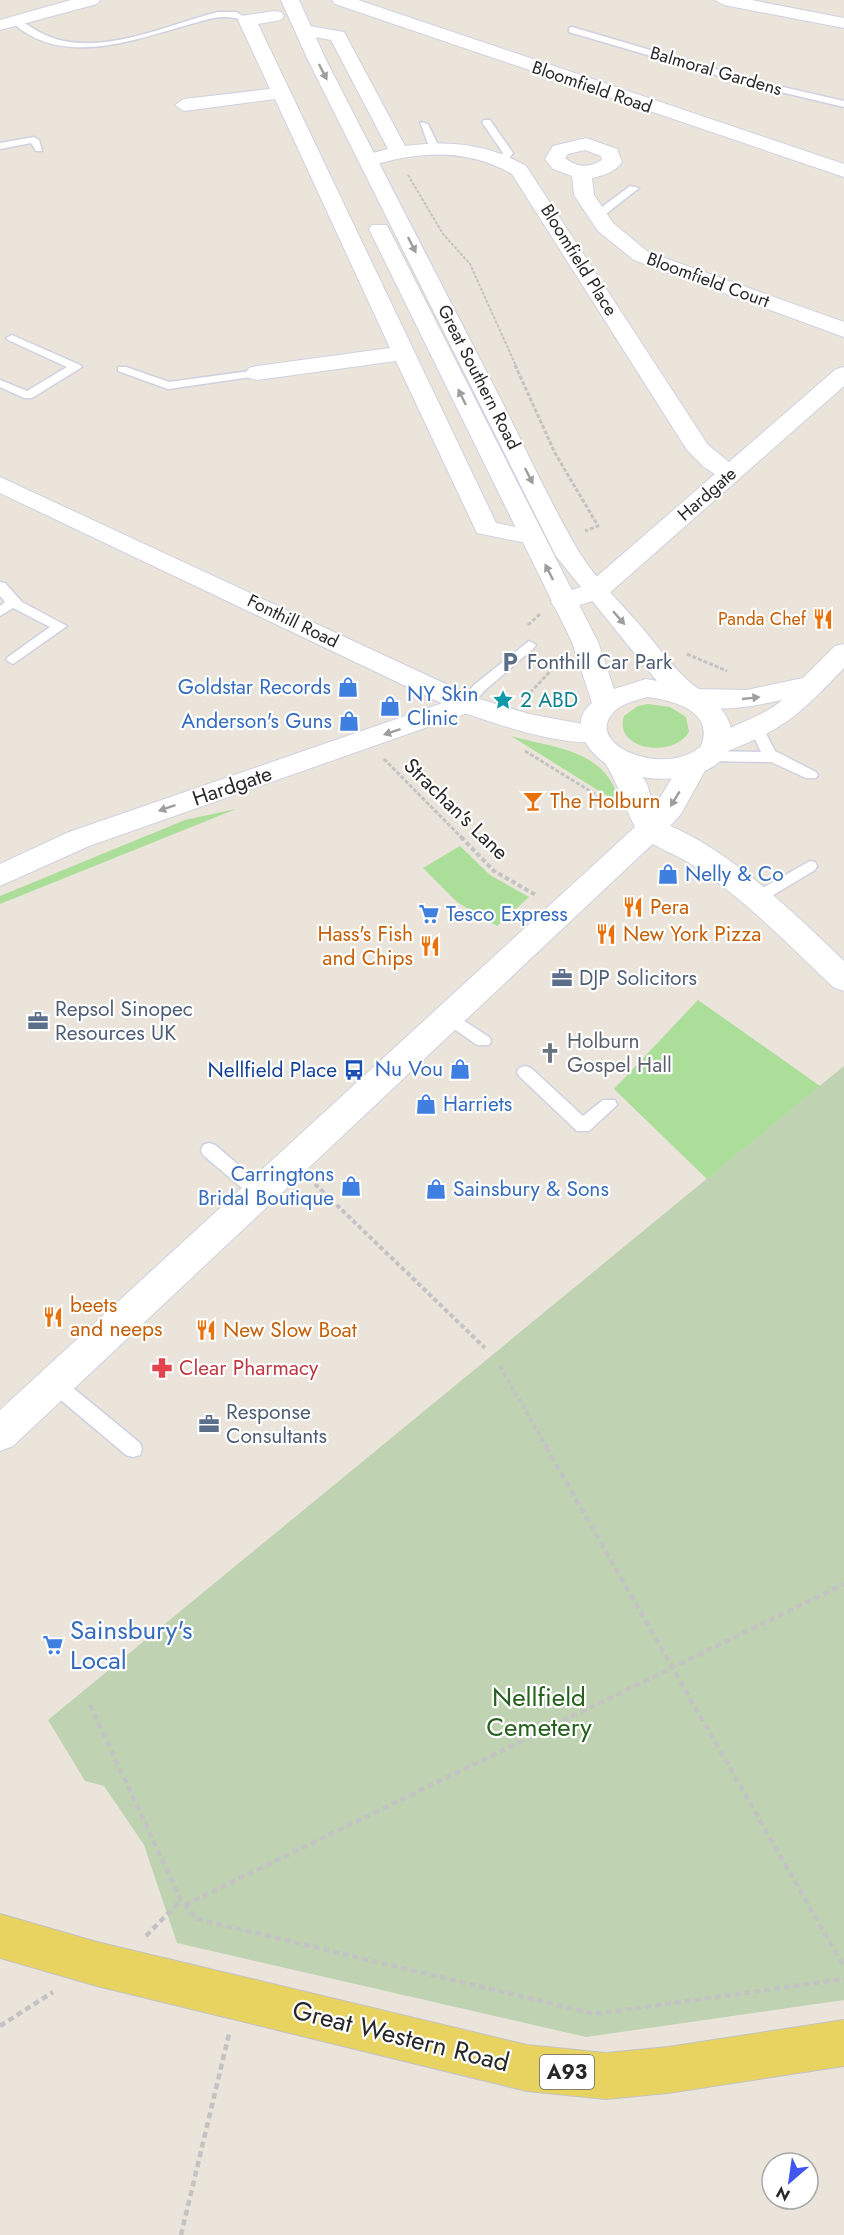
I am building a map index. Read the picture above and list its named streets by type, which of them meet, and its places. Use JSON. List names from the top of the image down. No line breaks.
{"streets":{"main road":["Great Western Road","A93"],"street":["Bloomfield Road","Bloomfield Place","Bloomfield Court","Great Southern Road","Hardgate","Fonthill Road"],"lane":["Balmoral Gardens"],"path":["Strachan's Lane"]},"crossings":[["Bloomfield Road","Great Southern Road"],["Bloomfield Place","Great Southern Road"],["Bloomfield Place","Hardgate"],["Great Southern Road","Hardgate"],["Great Southern Road","Fonthill Road"],["Hardgate","Fonthill Road"],["Hardgate","Strachan's Lane"]],"one_way":["Hardgate"],"parks":["Nellfield Cemetery"],"places":{"restaurant":["Panda Chef","Pera","New York Pizza","Hass's Fish and Chips","beets and neeps","New Slow Boat"],"parking":["Fonthill Car Park"],"shop":["Goldstar Records","NY Skin Clinic","Anderson's Guns","Nelly & Co","Nu Vou","Harriets","Carringtons Bridal Boutique","Sainsbury & Sons"],"place":["2 ABD"],"bar":["The Holburn"],"supermarket":["Tesco Express","Sainsbury's Local"],"office":["DJP Solicitors","Repsol Sinopec Resources UK","Response Consultants"],"church":["Holburn Gospel Hall"],"bus stop":["Nellfield Place"],"pharmacy":["Clear Pharmacy"]},"north":"bottom left"}
